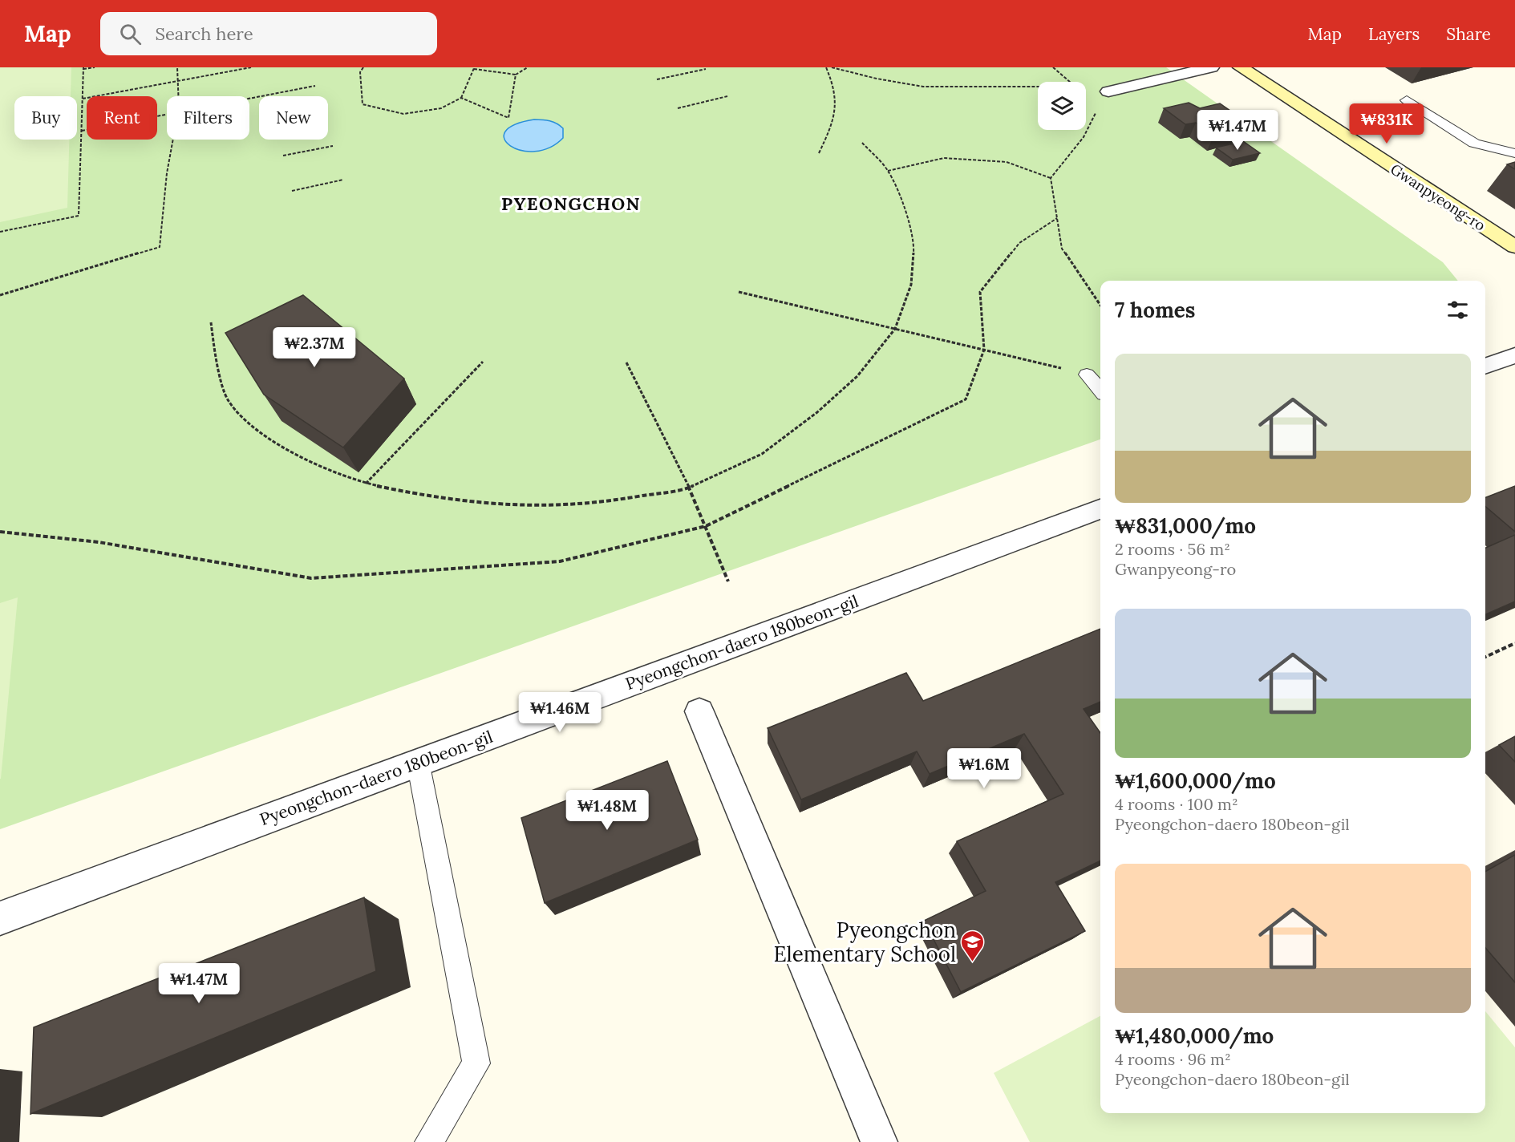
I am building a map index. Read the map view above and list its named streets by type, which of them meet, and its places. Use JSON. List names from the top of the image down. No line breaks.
{"streets":{"street":["Gwanpyeong-ro","Pyeongchon-daero 180beon-gil"]},"districts":["PYEONGCHON"],"places":{"school or university":["Pyeongchon Elementary School"]},"page":{"header":"Map","search":"Search here","nav":["Map","Layers","Share"],"chip":["Buy","Rent","Filters","New"],"price":["₩831K","₩1.47M","₩2.37M","₩1.46M","₩1.6M","₩1.48M","₩1.47M"],"heading":"7 homes","list":[{"name":"₩831,000/mo","note":"2 rooms · 56 m² · Gwanpyeong-ro"},{"name":"₩1,600,000/mo","note":"4 rooms · 100 m² · Pyeongchon-daero 180beon-gil"},{"name":"₩1,480,000/mo","note":"4 rooms · 96 m² · Pyeongchon-daero 180beon-gil"}]}}
